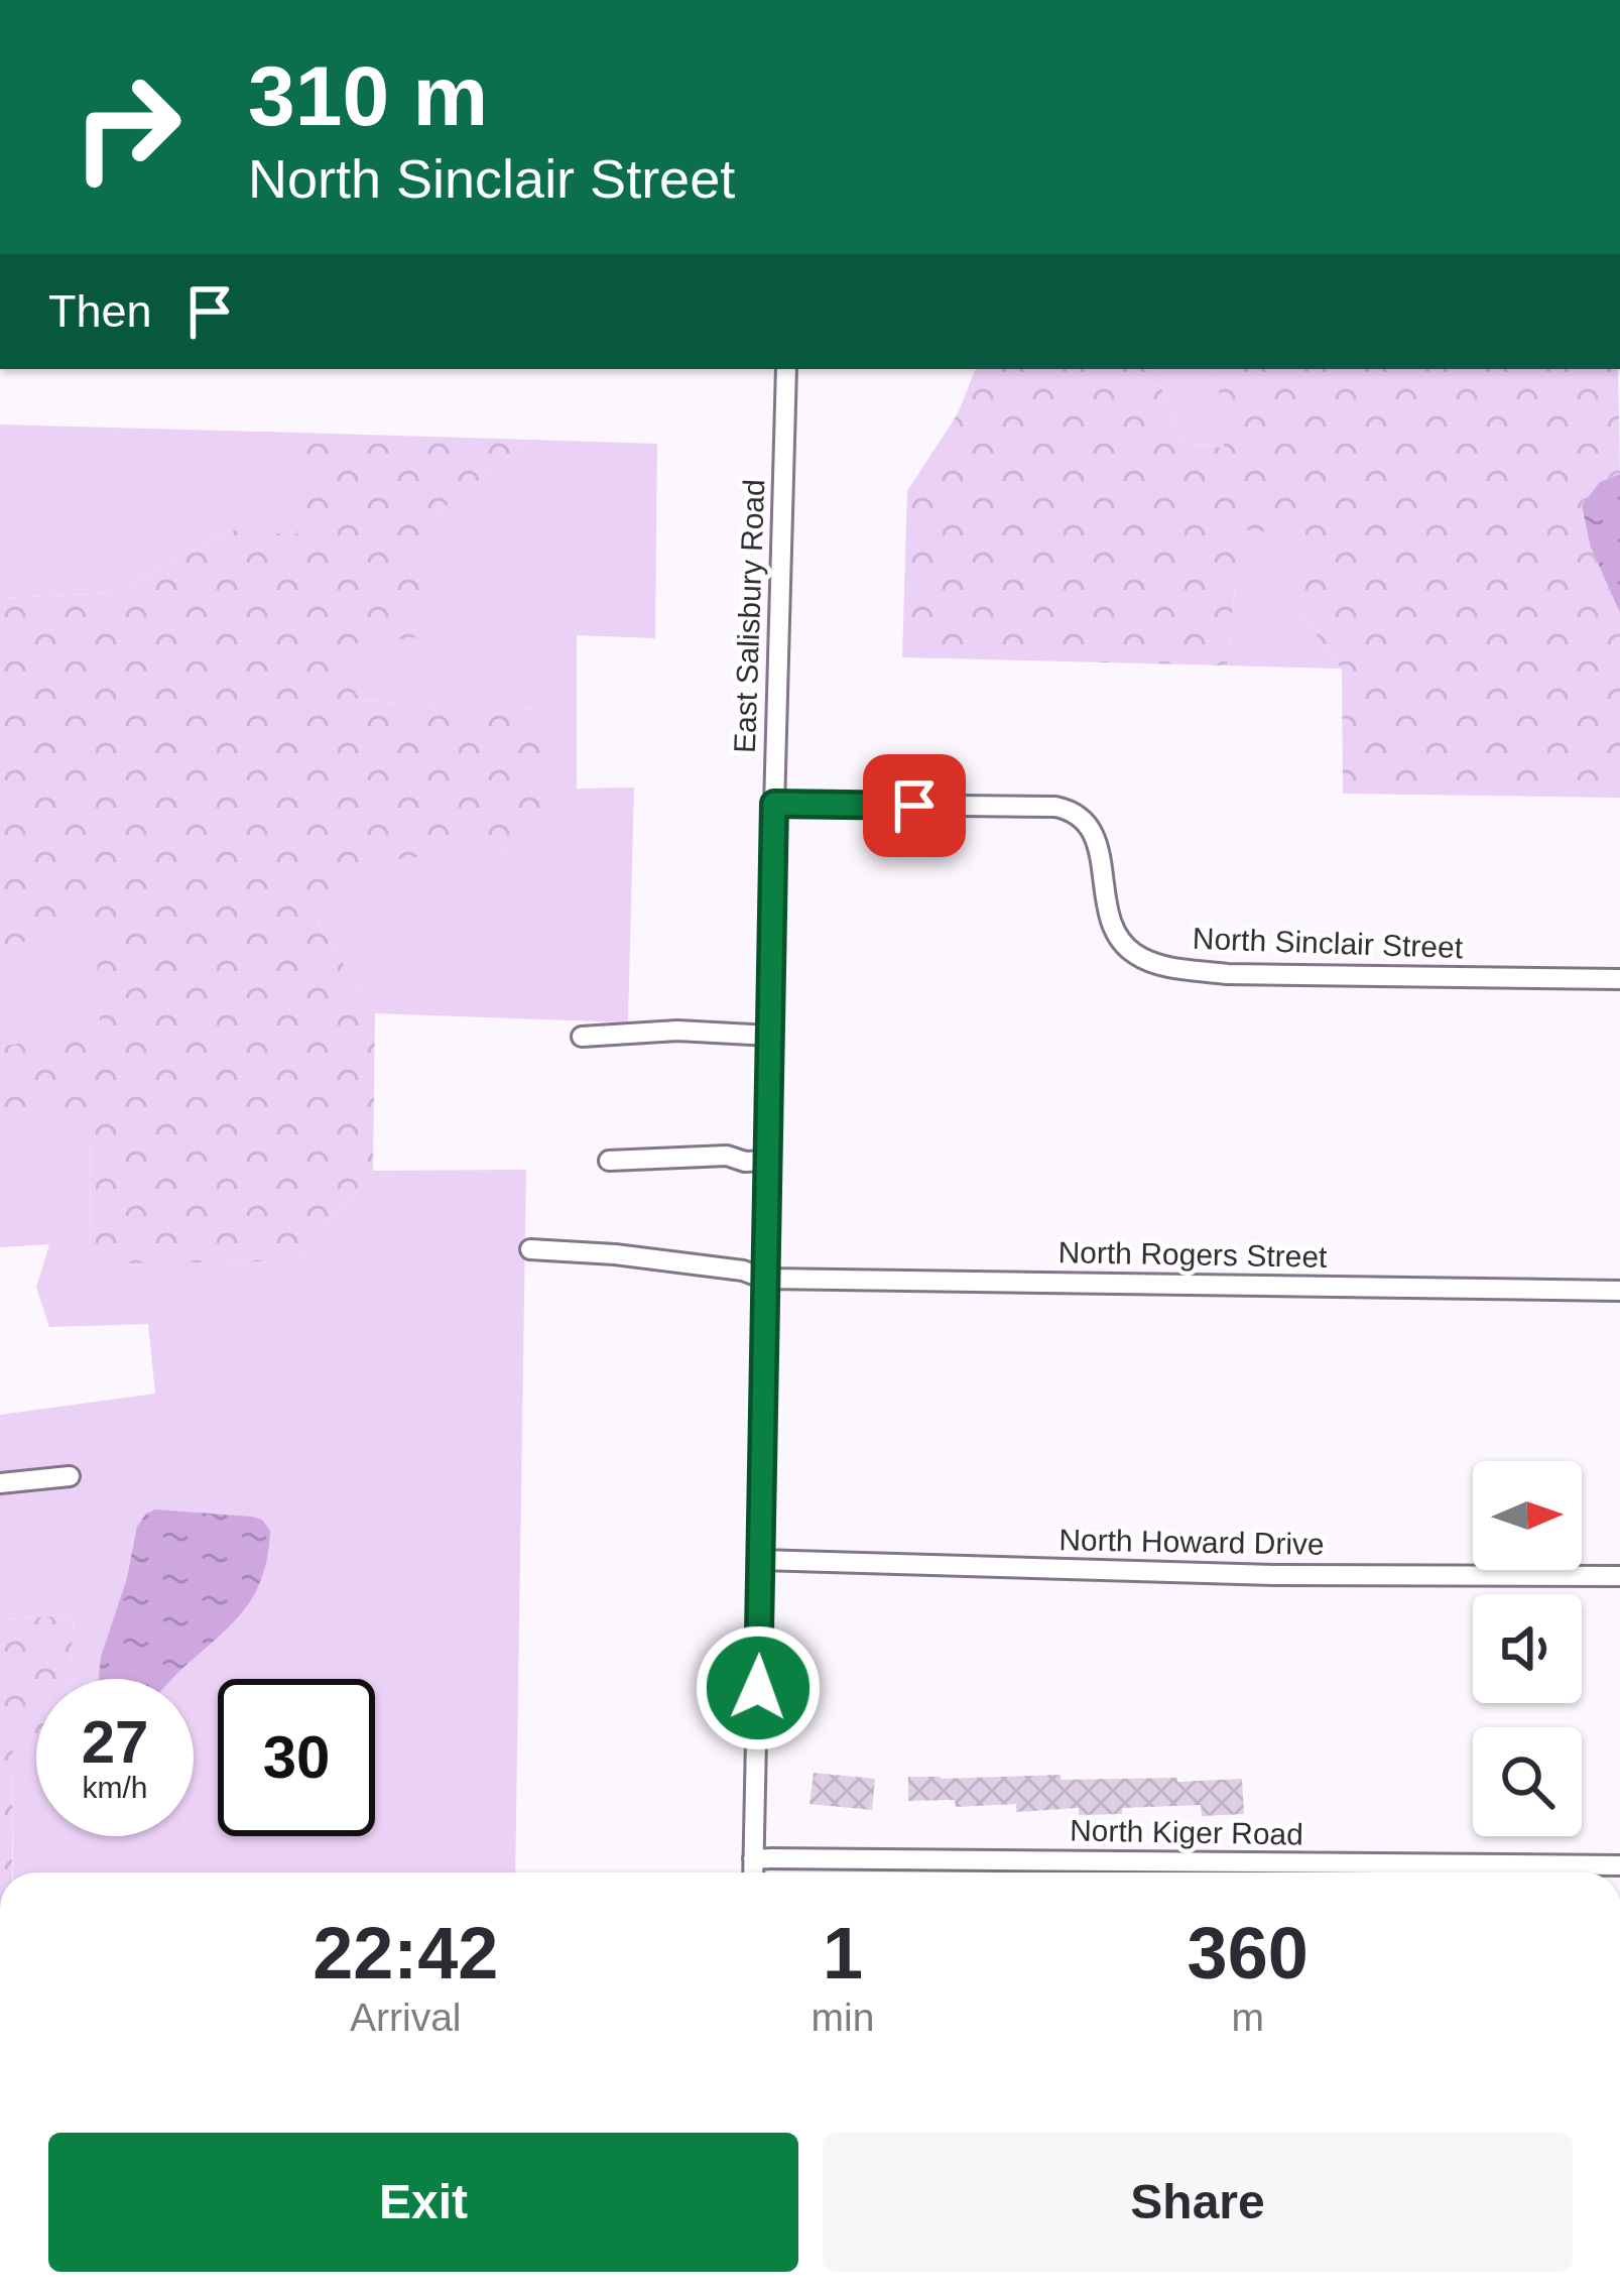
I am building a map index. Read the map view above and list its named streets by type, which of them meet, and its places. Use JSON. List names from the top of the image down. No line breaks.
{"streets":{"street":["East Salisbury Road","North Sinclair Street","North Rogers Street","North Howard Drive","North Kiger Road"]},"crossings":[["East Salisbury Road","North Sinclair Street"],["East Salisbury Road","North Rogers Street"],["East Salisbury Road","North Howard Drive"],["East Salisbury Road","North Kiger Road"]],"north":"right","page":{"turn":["310 m","North Sinclair Street"],"then":"Then","speed":"27 km/h","limit":"30","eta":["22:42","Arrival","1","min","360","m"],"buttons":["Exit","Share"]}}
